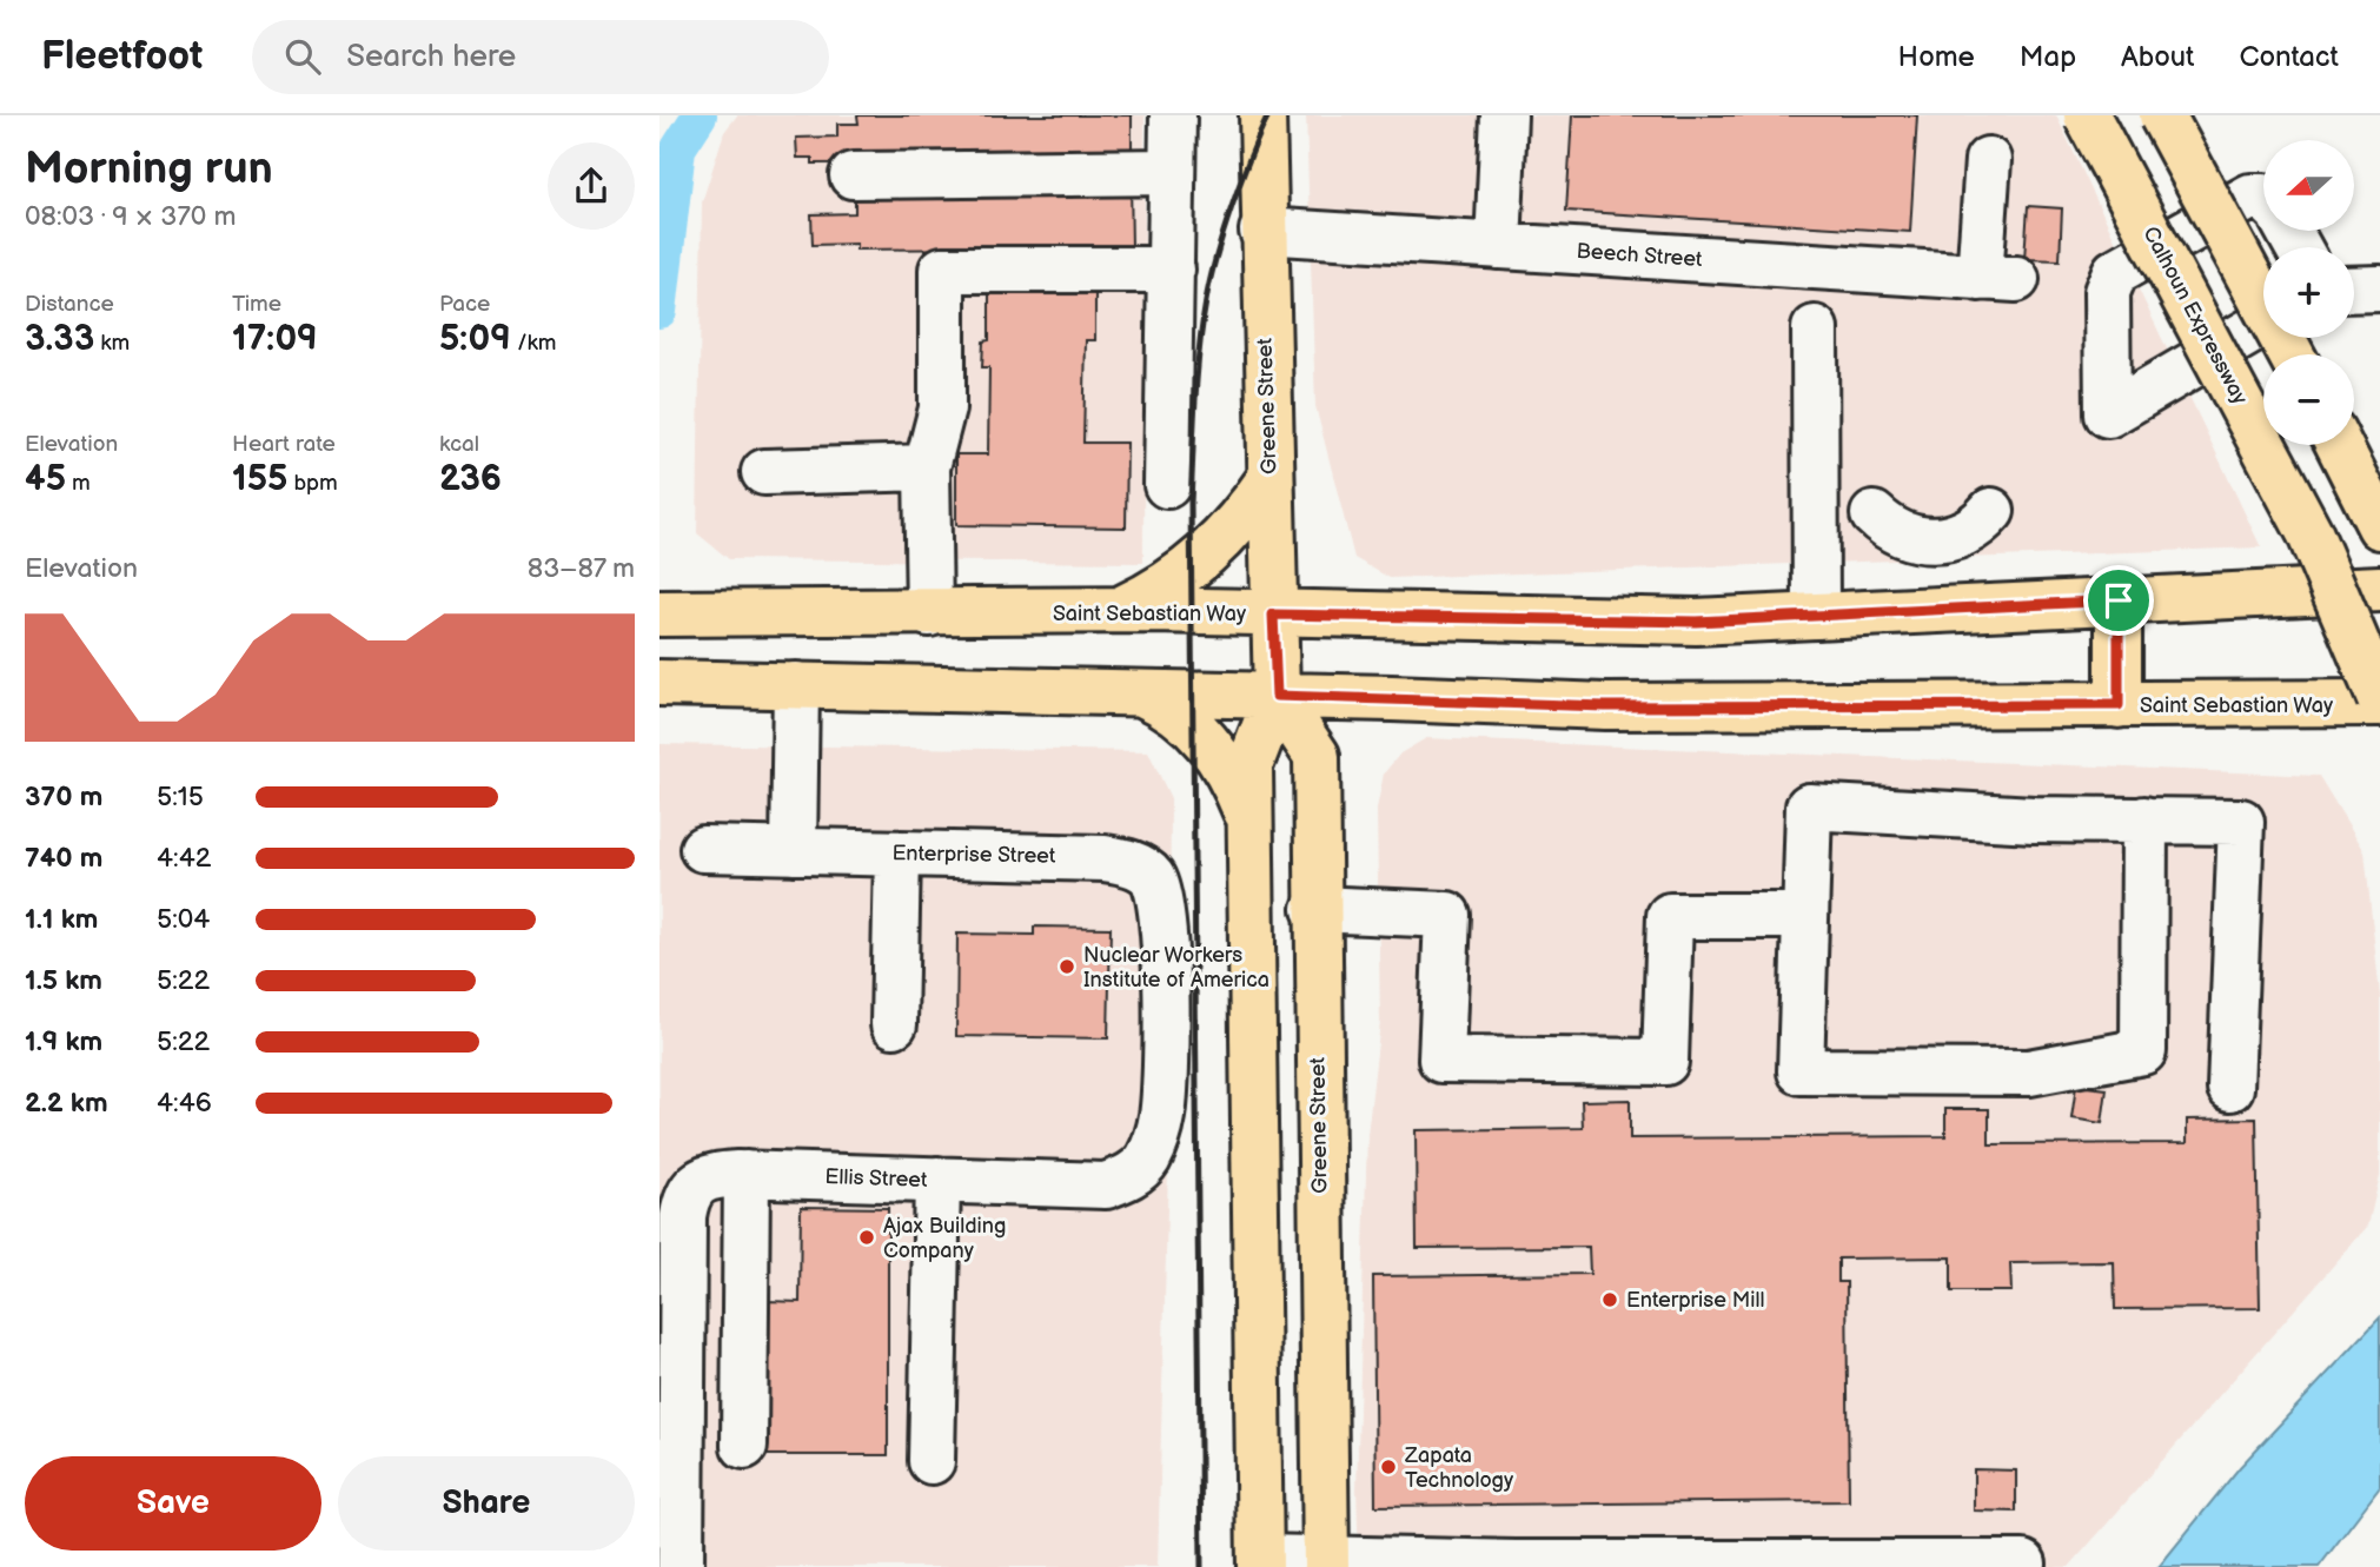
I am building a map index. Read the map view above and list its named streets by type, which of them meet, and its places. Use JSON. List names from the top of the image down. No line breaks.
{"streets":{"main road":["Calhoun Expressway","Greene Street","Saint Sebastian Way"],"street":["Beech Street","Enterprise Street","Ellis Street"]},"crossings":[["Beech Street","Greene Street"],["Calhoun Expressway","Saint Sebastian Way"],["Greene Street","Saint Sebastian Way"],["Enterprise Street","Ellis Street"]],"places":["Nuclear Workers Institute of America","Ajax Building Company","Enterprise Mill","Zapata Technology"],"north":"left","page":{"header":"Fleetfoot","search":"Search here","nav":["Home","Map","About","Contact"],"heading":["Morning run","08:03 · 9 × 370 m"],"map_buttons":["+","−"],"stats":[["Distance","3.33 km"],["Time","17:09"],["Pace","5:09 /km"],["Elevation","45 m"],["Heart rate","155 bpm"],["kcal","236"]],"chart":["Elevation","83–87 m"],"list":[{"name":"370 m","note":"5:15"},{"name":"740 m","note":"4:42"},{"name":"1.1 km","note":"5:04"},{"name":"1.5 km","note":"5:22"},{"name":"1.9 km","note":"5:22"},{"name":"2.2 km","note":"4:46"}],"buttons":["Save","Share"]}}
